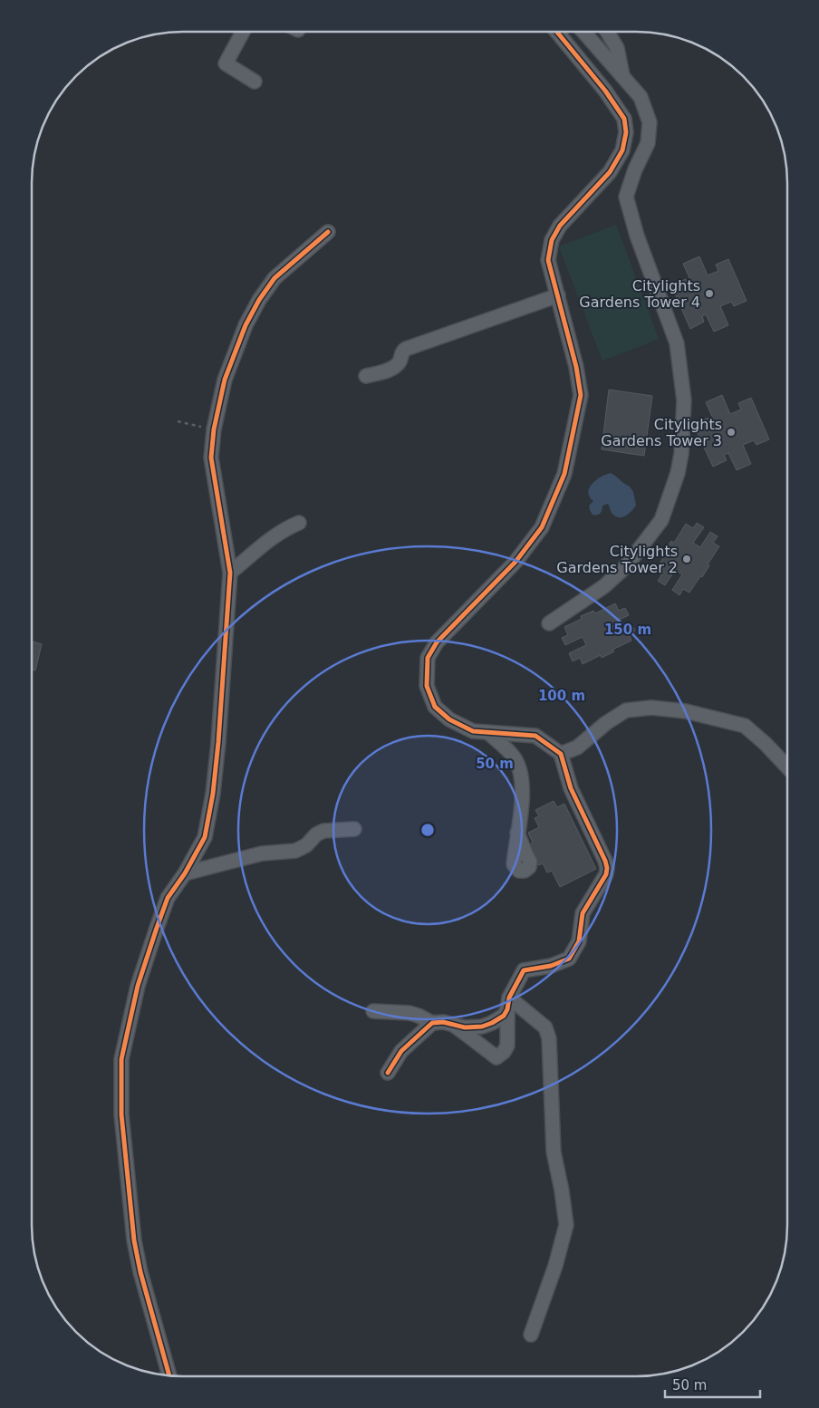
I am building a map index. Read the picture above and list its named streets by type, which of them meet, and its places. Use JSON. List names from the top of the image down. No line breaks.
{"places":["Citylights Gardens Tower 4","Citylights Gardens Tower 3","Citylights Gardens Tower 2"],"scale_bar":"50 m","rings":["150 m","100 m","50 m"]}
